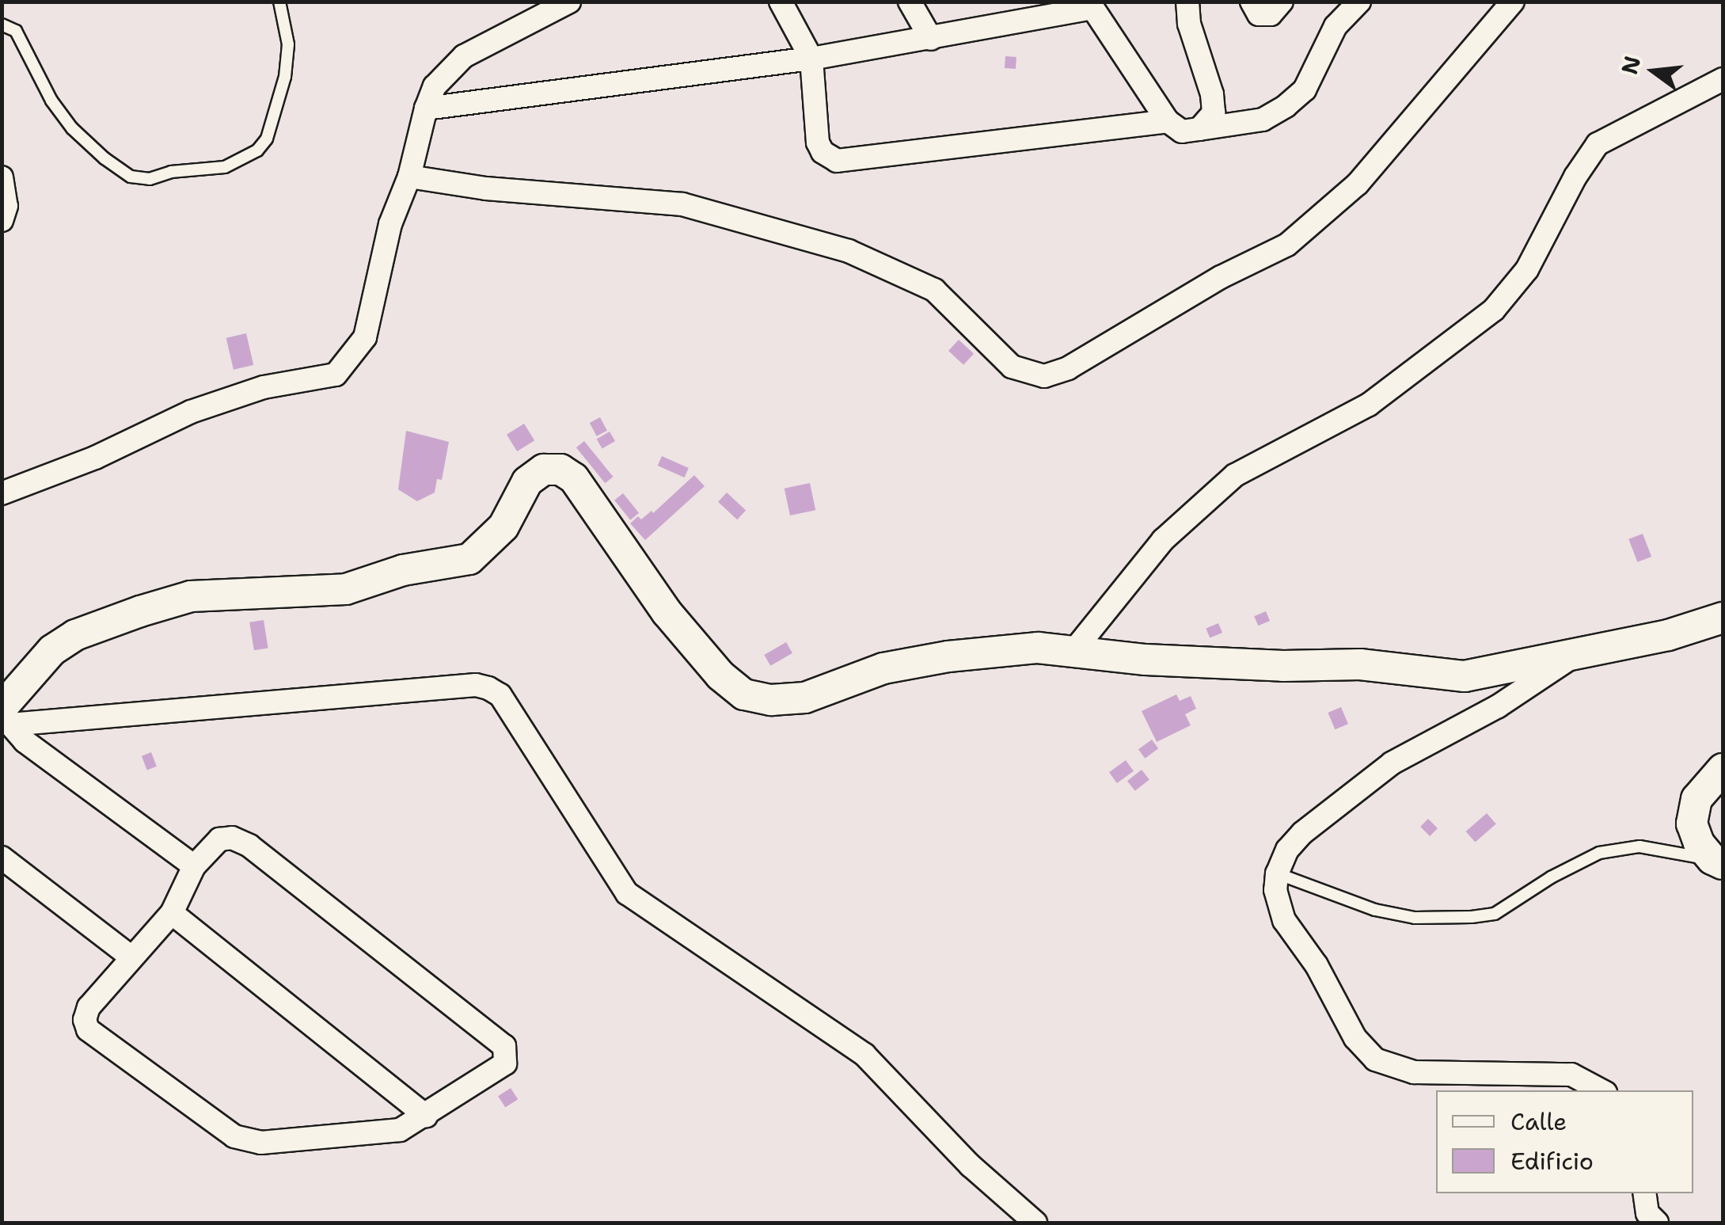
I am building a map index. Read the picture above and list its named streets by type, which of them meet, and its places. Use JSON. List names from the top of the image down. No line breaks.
{"legend":["Calle","Edificio"],"north":"left"}
